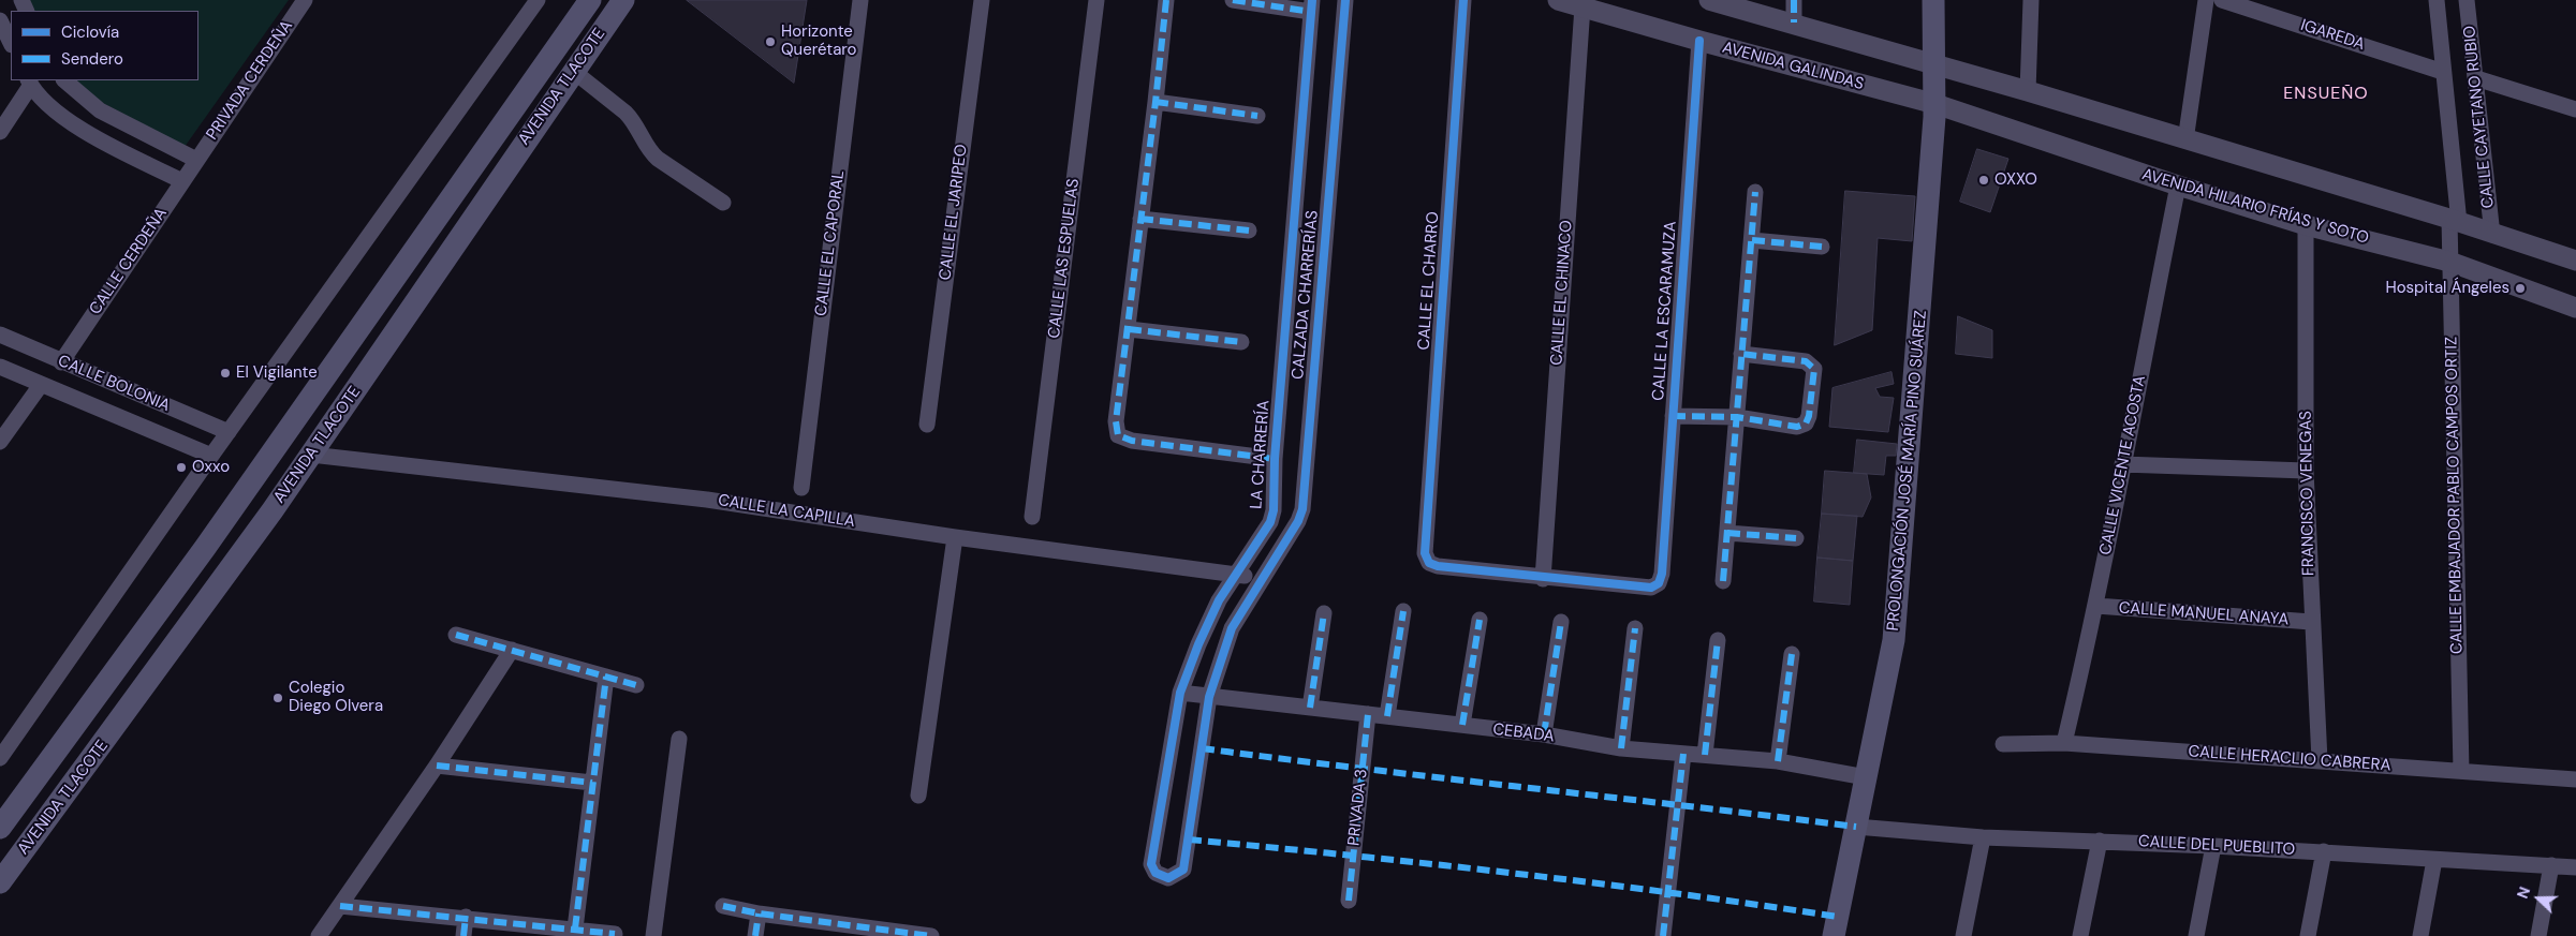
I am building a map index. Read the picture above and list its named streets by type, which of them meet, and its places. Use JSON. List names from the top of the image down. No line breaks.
{"streets":{"main road":["AVENIDA TLACOTE","PROLONGACIÓN JOSÉ MARÍA PINO SUÁREZ"],"street":["IGAREDA","AVENIDA GALINDAS","PRIVADA CERDEÑA","CALLE CAYETANO RUBIO","AVENIDA HILARIO FRÍAS Y SOTO","CALLE EL JARIPEO","CALLE EL CAPORAL","CALLE LAS ESPUELAS","CALLE CERDEÑA","CALLE EL CHARRO","CALLE EL CHINACO","CALZADA CHARRERÍAS","CALLE LA ESCARAMUZA","CALLE BOLONIA","LA CHARRERÍA","CALLE VICENTE ACOSTA","FRANCISCO VENEGAS","CALLE EMBAJADOR PABLO CAMPOS ORTIZ","CALLE LA CAPILLA","CALLE MANUEL ANAYA","CEBADA","CALLE HERACLIO CABRERA","PRIVADA 3","CALLE DEL PUEBLITO"]},"crossings":[["IGAREDA","CALLE CAYETANO RUBIO"],["AVENIDA GALINDAS","AVENIDA HILARIO FRÍAS Y SOTO"],["AVENIDA GALINDAS","CALLE EL CHINACO"],["AVENIDA GALINDAS","CALLE LA ESCARAMUZA"],["AVENIDA GALINDAS","PROLONGACIÓN JOSÉ MARÍA PINO SUÁREZ"],["PRIVADA CERDEÑA","CALLE CERDEÑA"],["AVENIDA TLACOTE","CALLE LA CAPILLA"],["CALLE CAYETANO RUBIO","CALLE EMBAJADOR PABLO CAMPOS ORTIZ"],["AVENIDA HILARIO FRÍAS Y SOTO","CALLE VICENTE ACOSTA"],["AVENIDA HILARIO FRÍAS Y SOTO","PROLONGACIÓN JOSÉ MARÍA PINO SUÁREZ"],["AVENIDA HILARIO FRÍAS Y SOTO","FRANCISCO VENEGAS"],["AVENIDA HILARIO FRÍAS Y SOTO","CALLE EMBAJADOR PABLO CAMPOS ORTIZ"],["CALLE CERDEÑA","CALLE BOLONIA"],["CALLE EL CHARRO","CALLE EL CHINACO"],["CALLE EL CHARRO","CALLE LA ESCARAMUZA"],["CALLE EL CHINACO","CALLE LA ESCARAMUZA"],["CALZADA CHARRERÍAS","LA CHARRERÍA"],["CALZADA CHARRERÍAS","CALLE LA CAPILLA"],["CALZADA CHARRERÍAS","CEBADA"],["LA CHARRERÍA","CALLE LA CAPILLA"],["LA CHARRERÍA","CEBADA"],["CALLE VICENTE ACOSTA","CALLE MANUEL ANAYA"],["CALLE VICENTE ACOSTA","CALLE HERACLIO CABRERA"],["PROLONGACIÓN JOSÉ MARÍA PINO SUÁREZ","CEBADA"],["PROLONGACIÓN JOSÉ MARÍA PINO SUÁREZ","CALLE DEL PUEBLITO"],["FRANCISCO VENEGAS","CALLE MANUEL ANAYA"],["FRANCISCO VENEGAS","CALLE HERACLIO CABRERA"],["CALLE EMBAJADOR PABLO CAMPOS ORTIZ","CALLE HERACLIO CABRERA"],["CEBADA","PRIVADA 3"]],"districts":["ENSUEÑO"],"places":["Horizonte Querétaro","OXXO","Hospital Ángeles","El Vigilante","Oxxo","Colegio Diego Olvera"],"legend":["Ciclovía","Sendero"],"north":"left"}
